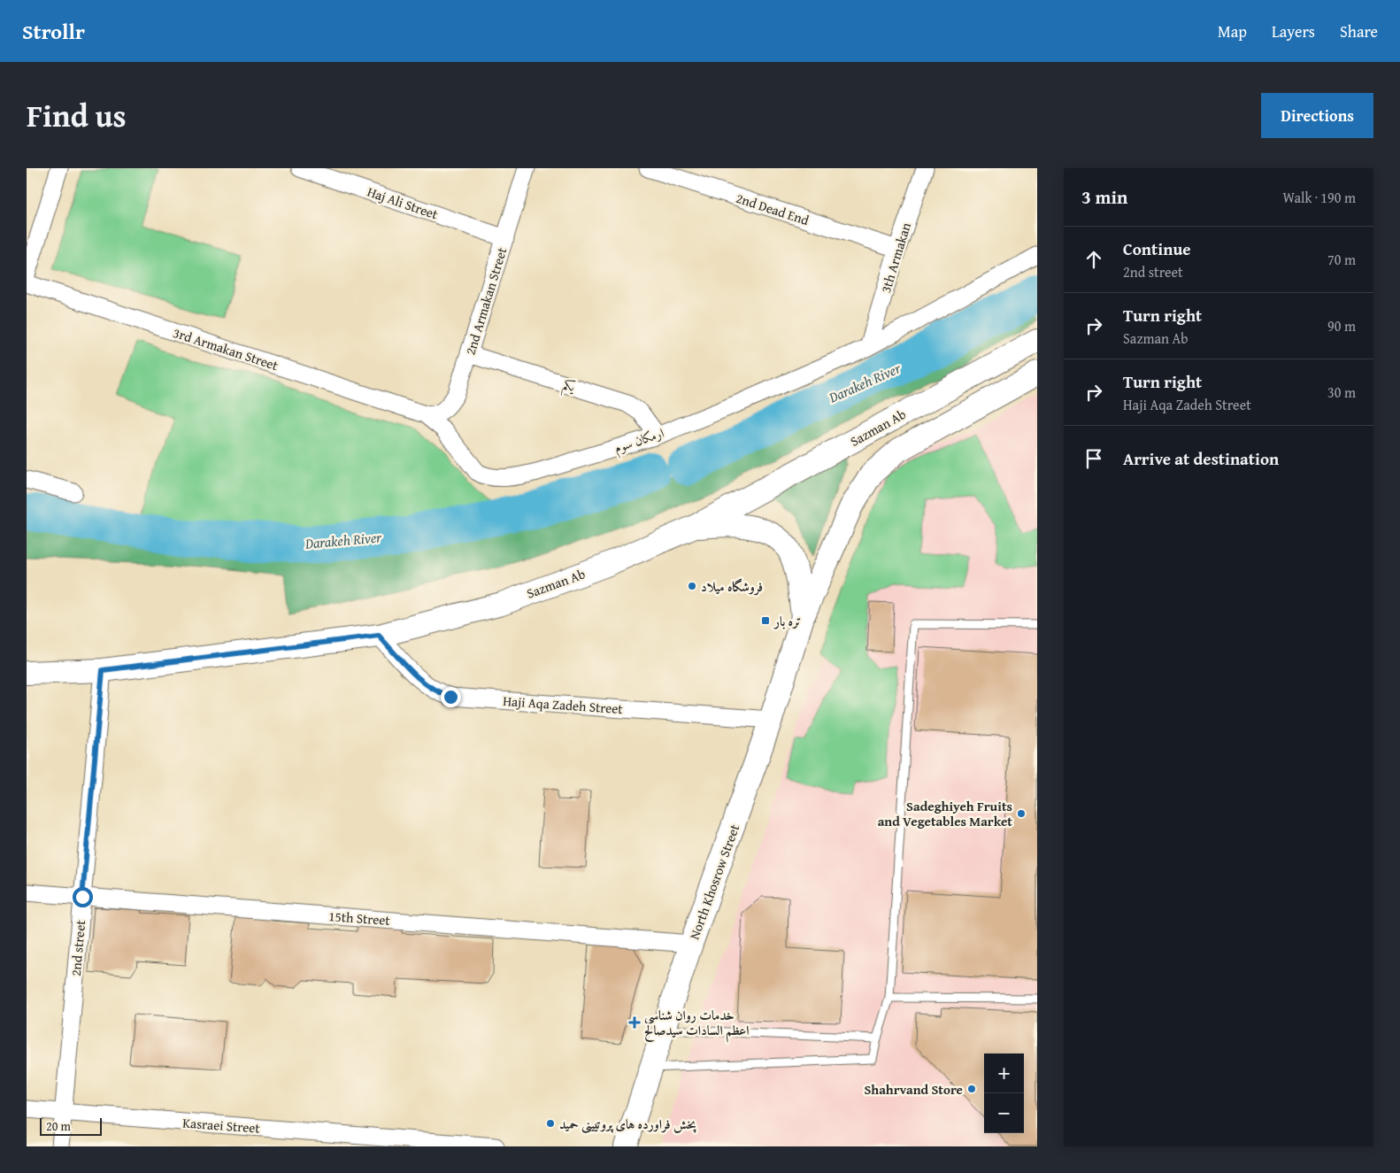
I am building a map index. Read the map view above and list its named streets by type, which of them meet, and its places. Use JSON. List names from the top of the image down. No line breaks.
{"streets":{"main road":["Sazman Ab","North Khosrow Street"],"street":["Haj Ali Street","2nd Dead End","3th Armakan","2nd Armakan Street","3rd Armakan Street","یکم","ارمکان سوم","Haji Aqa Zadeh Street","15th Street","2nd street","Kasraei Street"]},"crossings":[["Haj Ali Street","2nd Armakan Street"],["2nd Dead End","3th Armakan"],["3th Armakan","ارمکان سوم"],["2nd Armakan Street","3rd Armakan Street"],["2nd Armakan Street","یکم"],["2nd Armakan Street","ارمکان سوم"],["3rd Armakan Street","ارمکان سوم"],["یکم","ارمکان سوم"],["Sazman Ab","Haji Aqa Zadeh Street"],["Sazman Ab","2nd street"],["Haji Aqa Zadeh Street","North Khosrow Street"],["North Khosrow Street","15th Street"],["15th Street","2nd street"],["2nd street","Kasraei Street"]],"water":["Darakeh River"],"places":{"other":["فروشگاه میلاد","Sadeghiyeh Fruits and Vegetables Market","Shahrvand Store","پخش فراورده های پروتیینی حمید"],"transit":["تره بار"],"health":["خدمات روان شناسی اعظم السادات سیدصالح"]},"scale_bar":"20 m","page":{"header":"Strollr","nav":["Map","Layers","Share"],"title":"Find us","buttons":"Directions","heading":["3 min","Walk · 190 m"],"list":[["Continue","2nd street","70 m"],["Turn right","Sazman Ab","90 m"],["Turn right","Haji Aqa Zadeh Street","30 m"],"Arrive at destination"],"map_buttons":["+","−"],"scale":"20 m"}}
